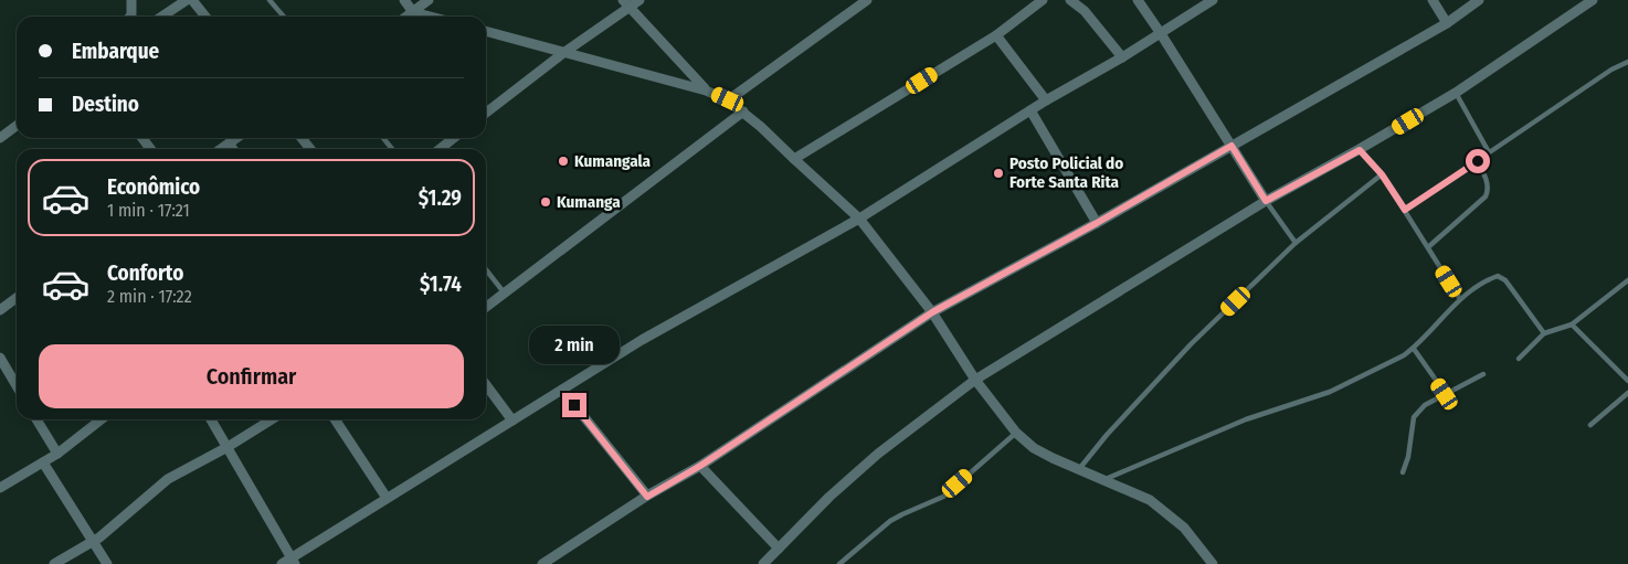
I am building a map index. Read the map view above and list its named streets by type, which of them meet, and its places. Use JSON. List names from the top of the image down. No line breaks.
{"places":["Kumangala","Posto Policial do Forte Santa Rita","Kumanga"],"page":{"banner":["Embarque","Destino"],"list":[{"name":"Econômico","note":"1 min · 17:21","value":"$1.29"},{"name":"Conforto","note":"2 min · 17:22","value":"$1.74"}],"bubble":"2 min","buttons":"Confirmar"}}
